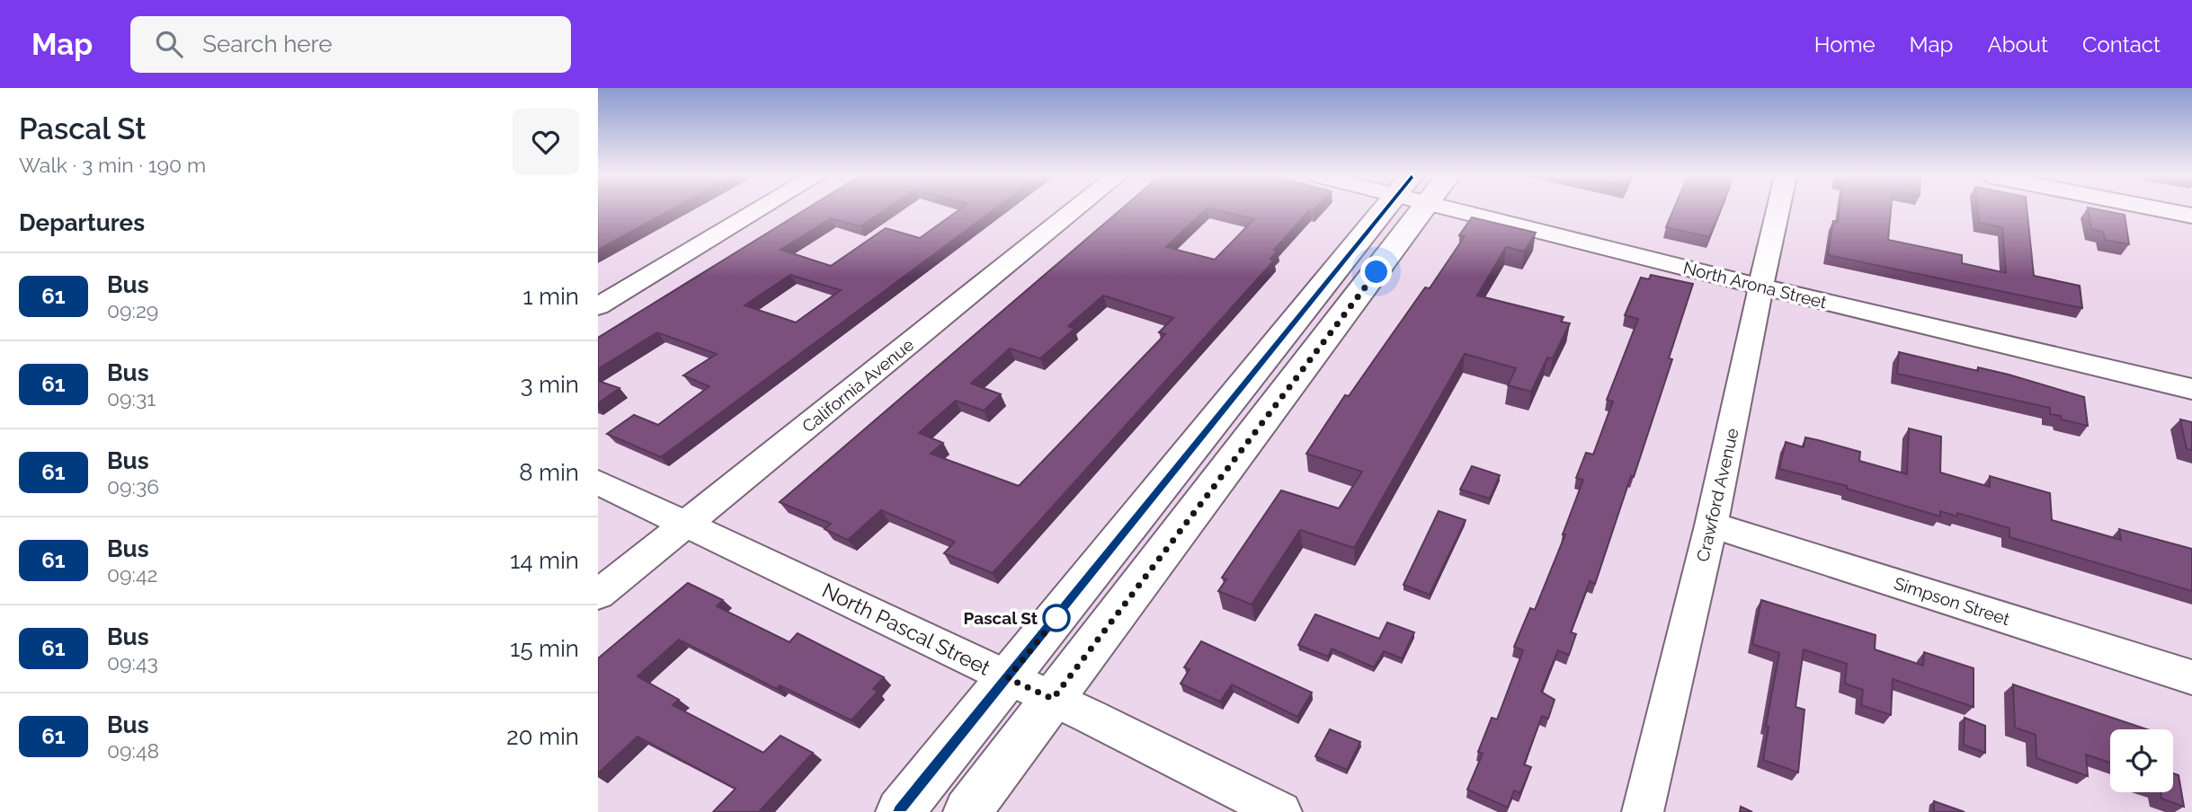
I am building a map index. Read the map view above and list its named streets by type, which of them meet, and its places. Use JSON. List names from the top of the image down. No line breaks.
{"streets":{"street":["North Arona Street","California Avenue","Crawford Avenue","Simpson Street","North Pascal Street"]},"crossings":[["North Arona Street","Crawford Avenue"],["California Avenue","North Pascal Street"],["Crawford Avenue","Simpson Street"]],"places":["Pascal St"],"lines":["bus line 61"],"page":{"header":"Map","search":"Search here","nav":["Home","Map","About","Contact"],"heading":[["Pascal St","Walk · 3 min · 190 m"],"Departures"],"list":[{"mark":"61","name":"Bus","note":"09:29","value":"1 min"},{"mark":"61","name":"Bus","note":"09:31","value":"3 min"},{"mark":"61","name":"Bus","note":"09:36","value":"8 min"},{"mark":"61","name":"Bus","note":"09:42","value":"14 min"},{"mark":"61","name":"Bus","note":"09:43","value":"15 min"},{"mark":"61","name":"Bus","note":"09:48","value":"20 min"}]}}
